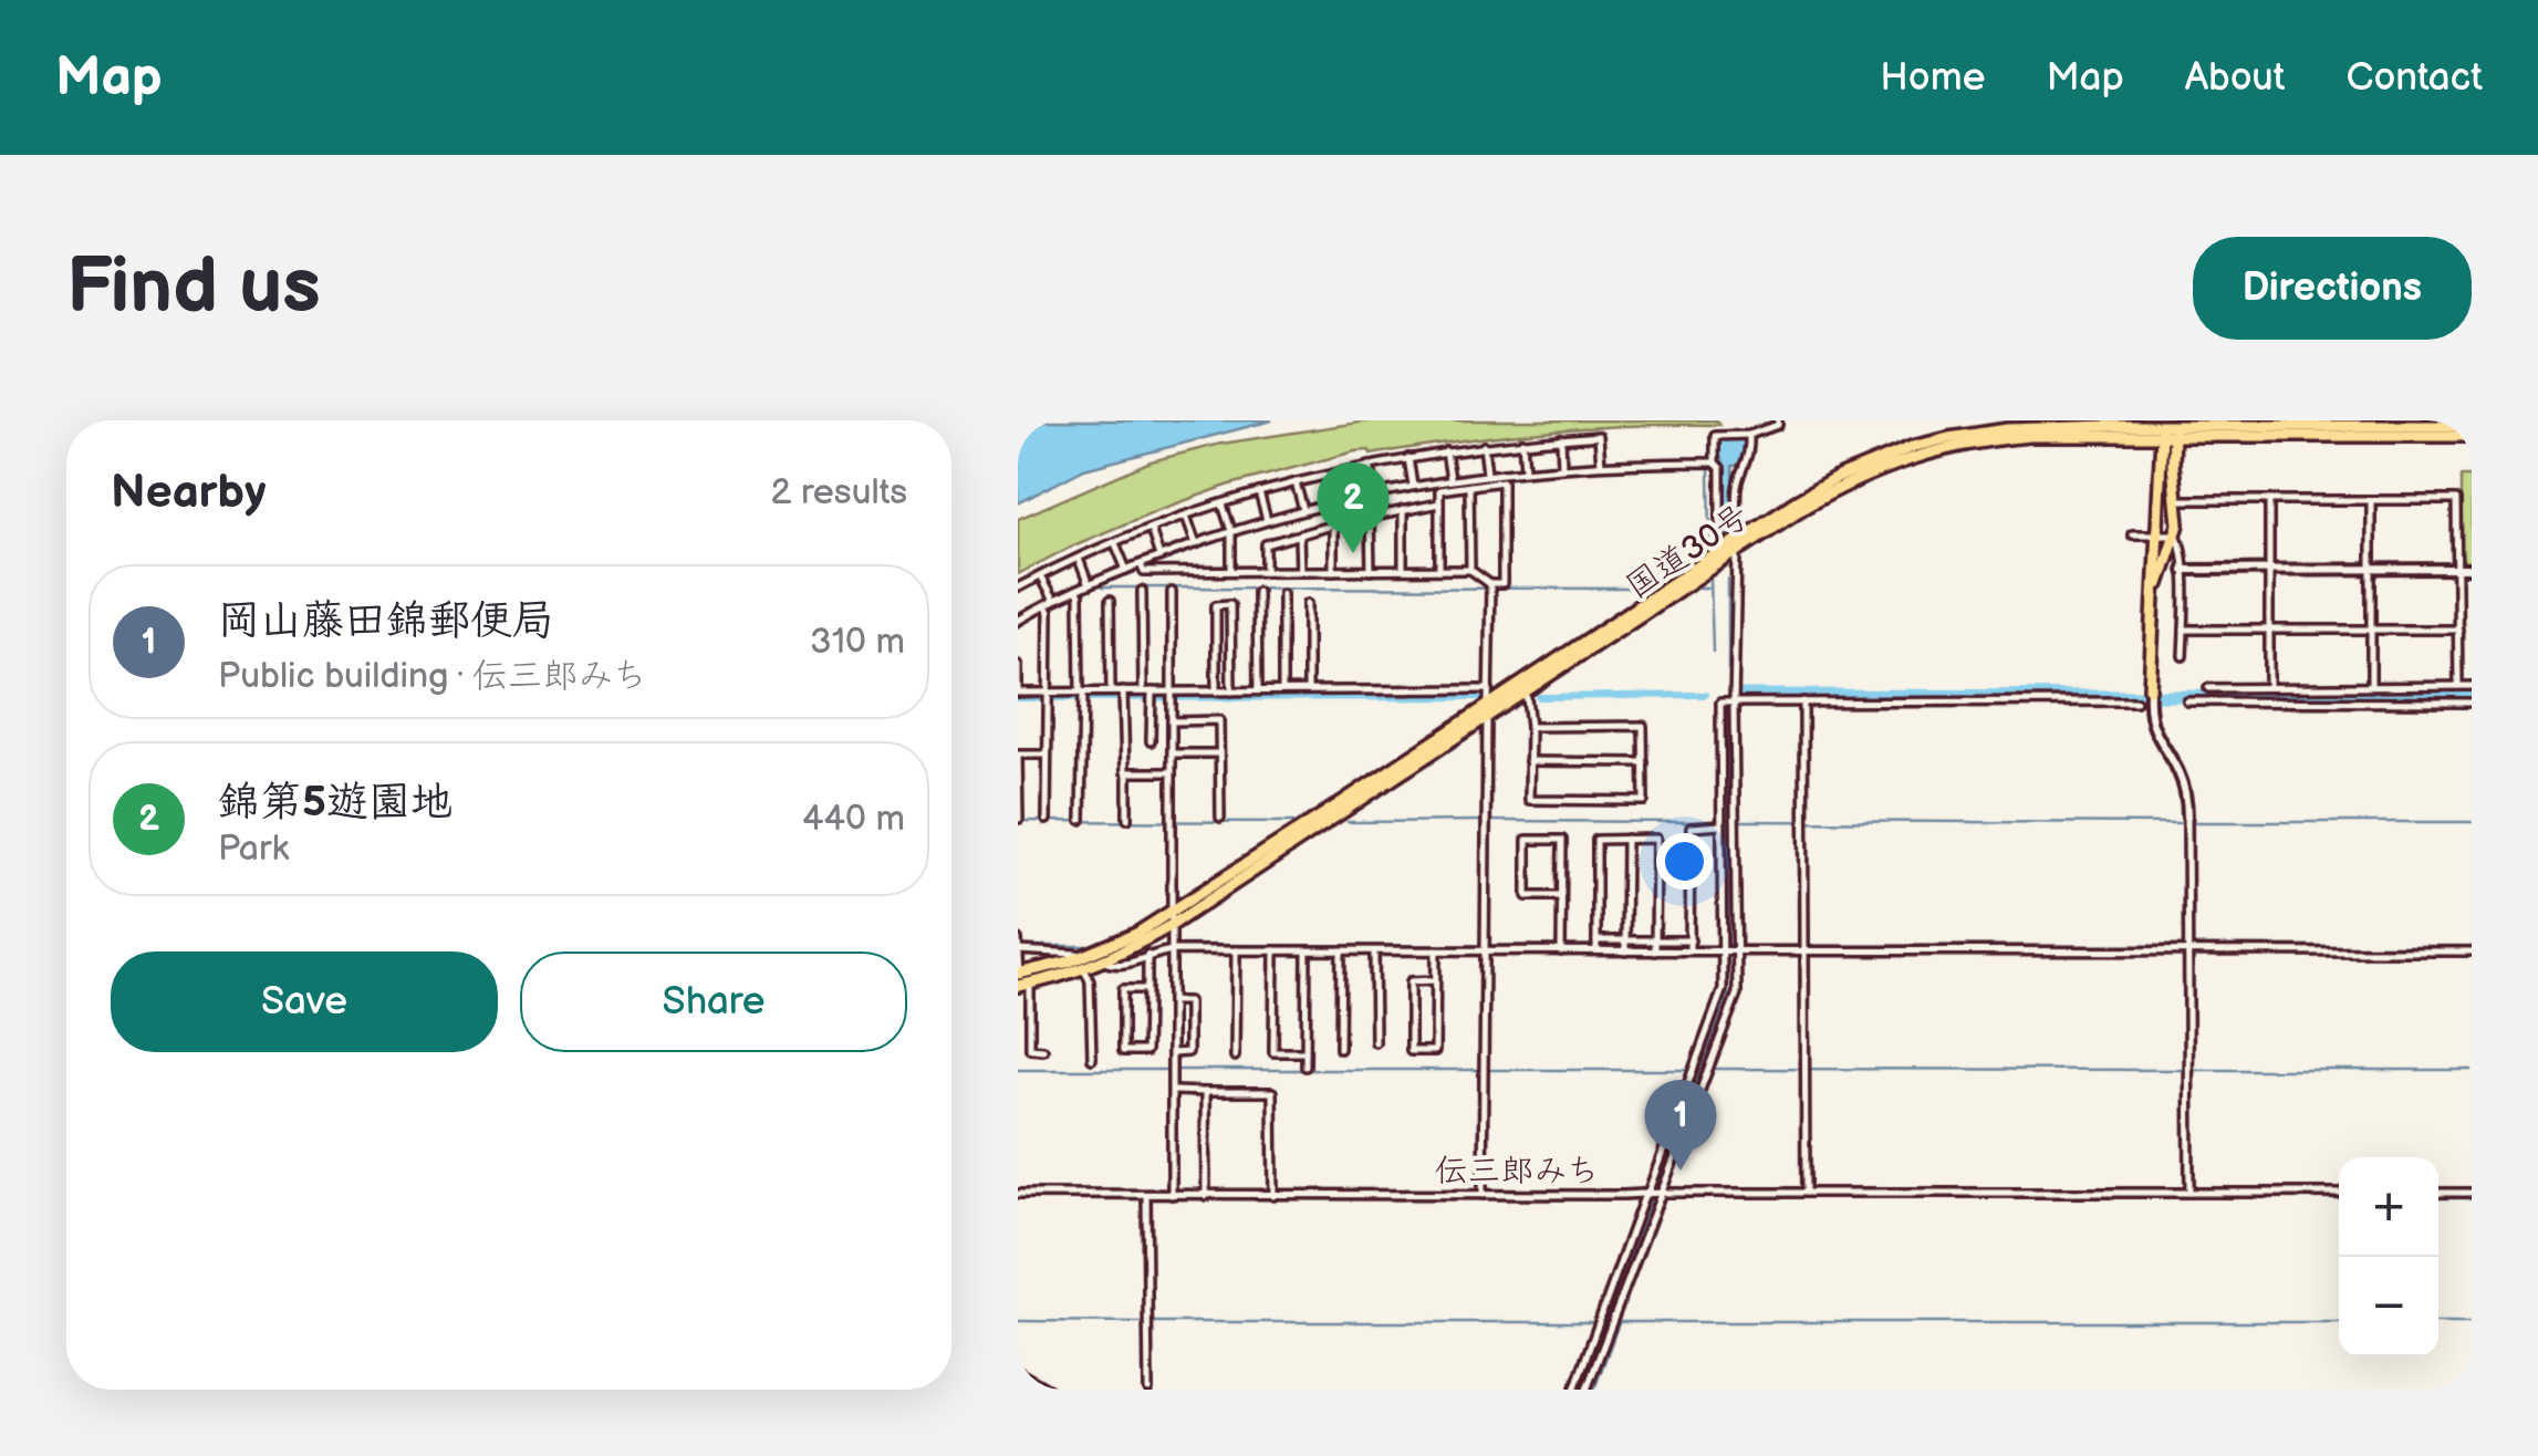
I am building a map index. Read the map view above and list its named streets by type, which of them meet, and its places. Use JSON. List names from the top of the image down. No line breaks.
{"streets":{"highway":["国道30号"],"street":["伝三郎みち"]},"page":{"header":"Map","nav":["Home","Map","About","Contact"],"buttons":["Directions",["Save","Share"]],"title":"Find us","heading":["Nearby","2 results"],"pins":["2","1"],"list":[{"mark":"1","name":"岡山藤田錦郵便局","note":"Public building · 伝三郎みち","value":"310 m"},{"mark":"2","name":"錦第5遊園地","note":"Park","value":"440 m"}],"map_buttons":["+","−"]}}
